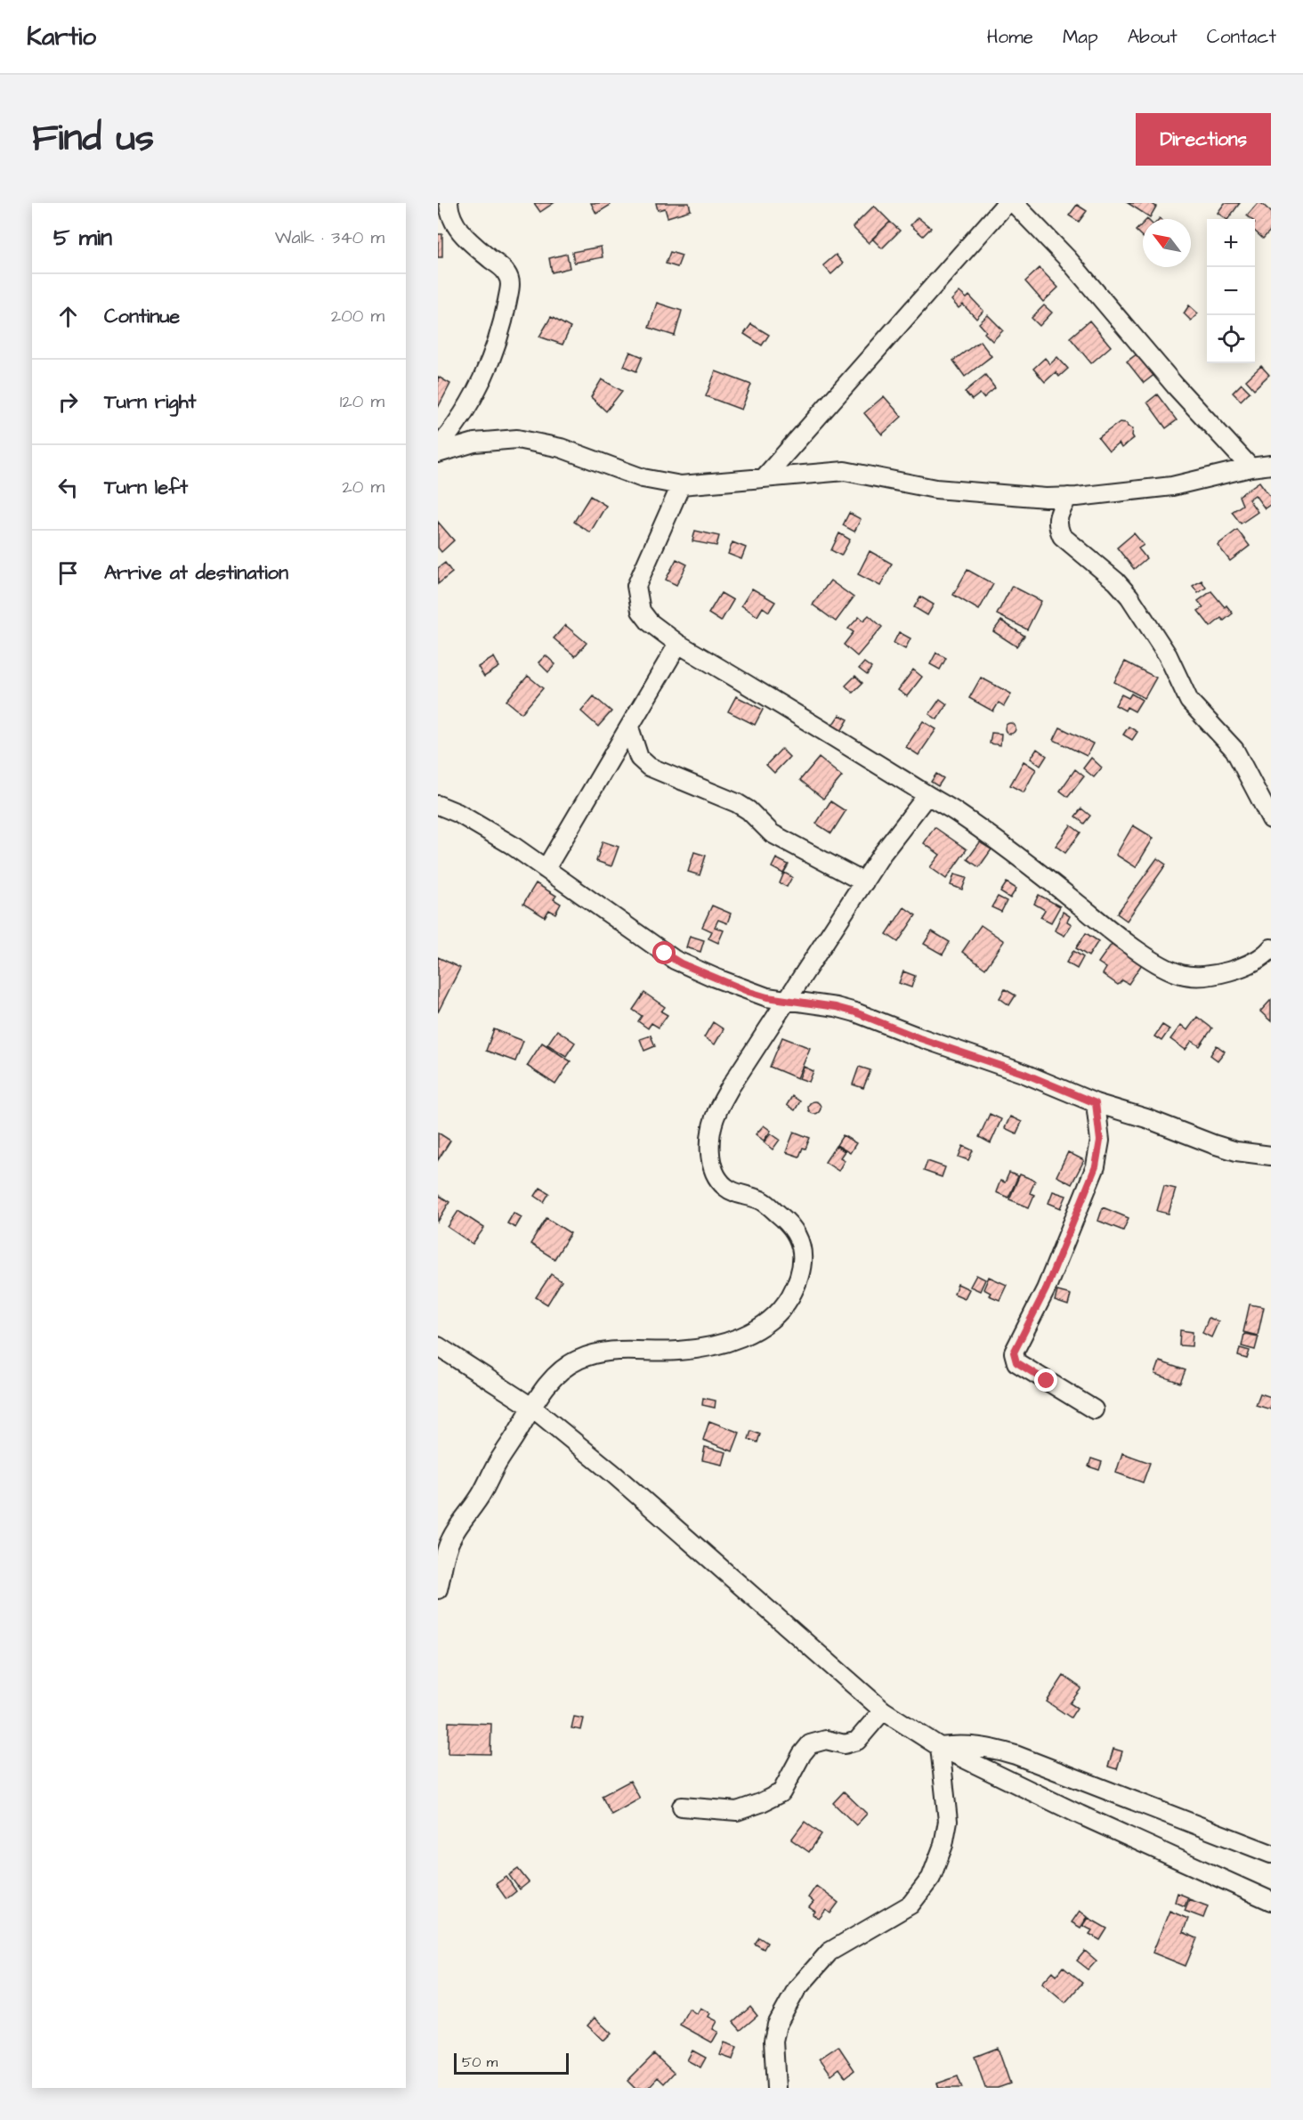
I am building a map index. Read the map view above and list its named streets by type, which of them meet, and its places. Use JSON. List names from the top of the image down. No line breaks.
{"scale_bar":"50 m","north":"top left","page":{"header":"Kartio","nav":["Home","Map","About","Contact"],"title":"Find us","buttons":"Directions","heading":["5 min","Walk · 340 m"],"map_buttons":["+","−"],"list":[["Continue","200 m"],["Turn right","120 m"],["Turn left","20 m"],"Arrive at destination"],"scale":"50 m"}}
